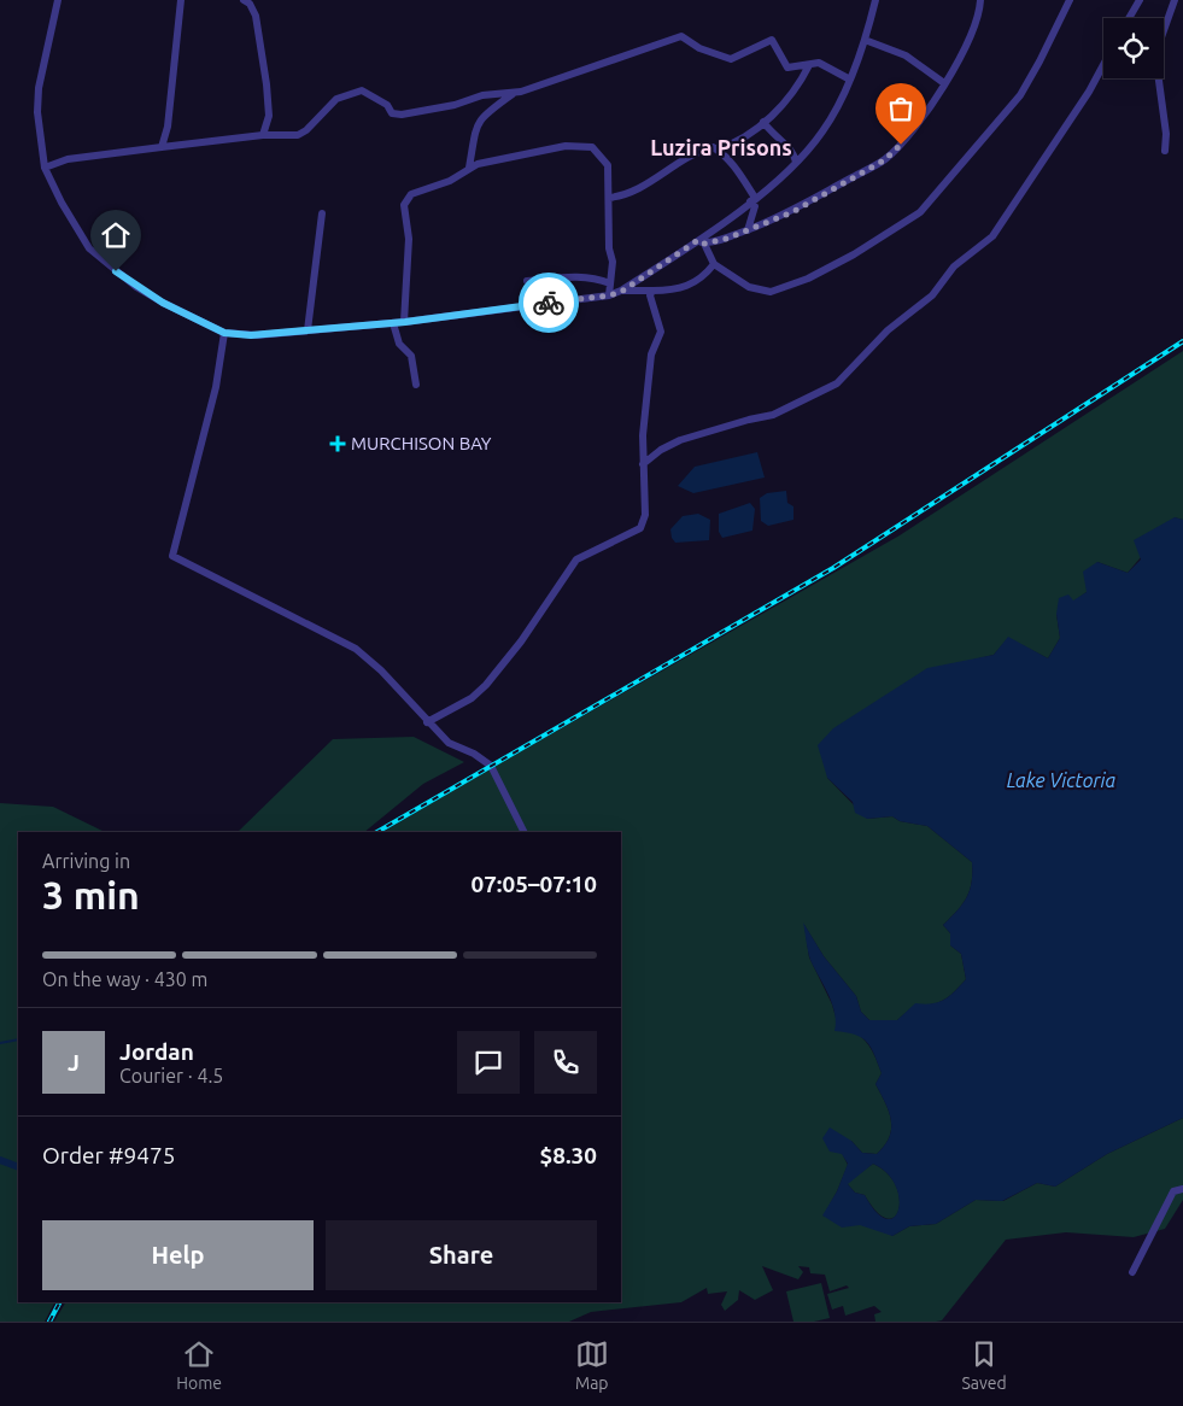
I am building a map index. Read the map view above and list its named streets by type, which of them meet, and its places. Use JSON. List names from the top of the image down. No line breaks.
{"districts":["Luzira Prisons"],"water":["Lake Victoria"],"places":{"health":["MURCHISON BAY"]},"page":{"heading":["3 min","Arriving in","07:05–07:10"],"panel":["Jordan","Courier · 4.5","Order #9475","$8.30"],"bar":"On the way · 430 m","round":"J","buttons":["Help","Share"],"tabs":["Home","Map","Saved"]}}
